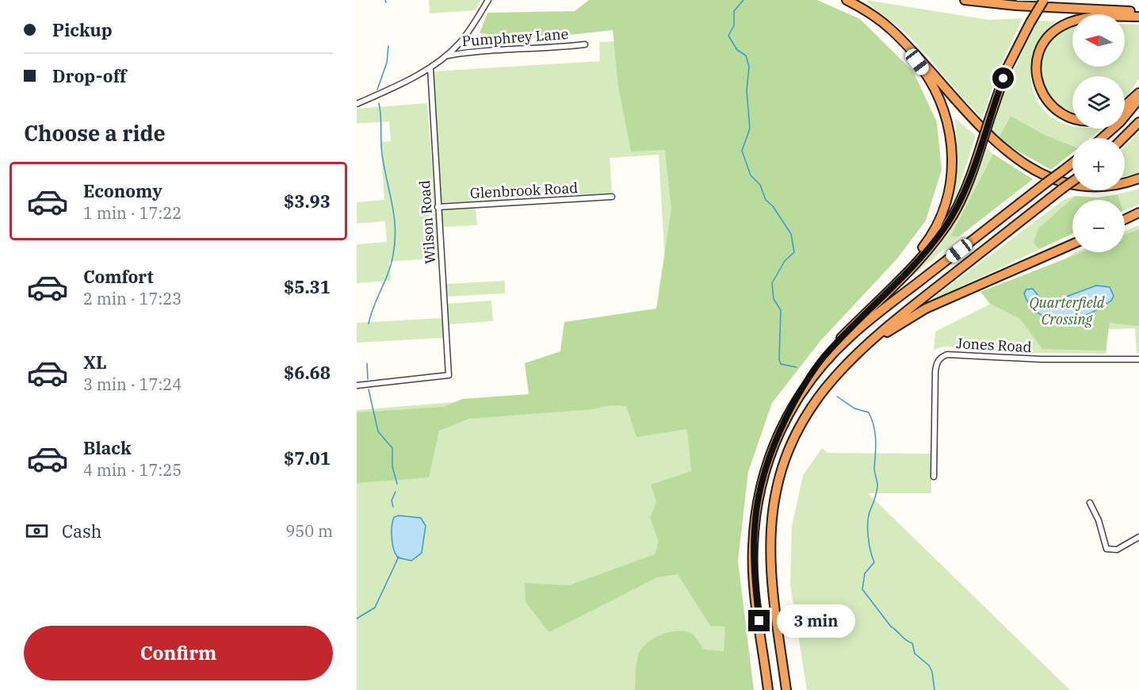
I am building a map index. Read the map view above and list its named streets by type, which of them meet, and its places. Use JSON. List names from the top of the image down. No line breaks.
{"streets":{"street":["Pumphrey Lane","Glenbrook Road","Wilson Road","Jones Road"]},"crossings":[["Glenbrook Road","Wilson Road"]],"parks":["Quarterfield Crossing"],"north":"left","page":{"banner":["Pickup","Drop-off"],"map_buttons":["+","−"],"heading":"Choose a ride","list":[{"name":"Economy","note":"1 min · 17:22","value":"$3.93"},{"name":"Comfort","note":"2 min · 17:23","value":"$5.31"},{"name":"XL","note":"3 min · 17:24","value":"$6.68"},{"name":"Black","note":"4 min · 17:25","value":"$7.01"}],"pay":["Cash","950 m"],"bubble":"3 min","buttons":"Confirm"}}
